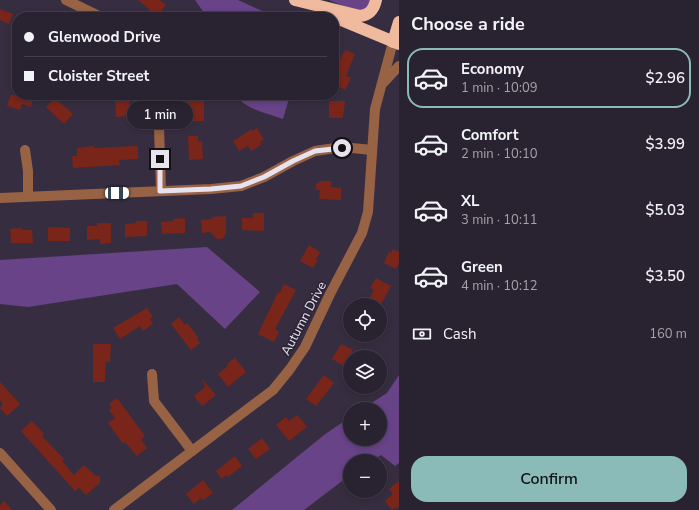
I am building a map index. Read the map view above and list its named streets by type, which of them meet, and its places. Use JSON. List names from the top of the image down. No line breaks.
{"streets":{"street":["Autumn Drive"]},"page":{"heading":"Choose a ride","banner":["Glenwood Drive","Cloister Street"],"list":[{"name":"Economy","note":"1 min · 10:09","value":"$2.96"},{"name":"Comfort","note":"2 min · 10:10","value":"$3.99"},{"name":"XL","note":"3 min · 10:11","value":"$5.03"},{"name":"Green","note":"4 min · 10:12","value":"$3.50"}],"bubble":"1 min","map_buttons":["+","−"],"pay":["Cash","160 m"],"buttons":"Confirm"}}
